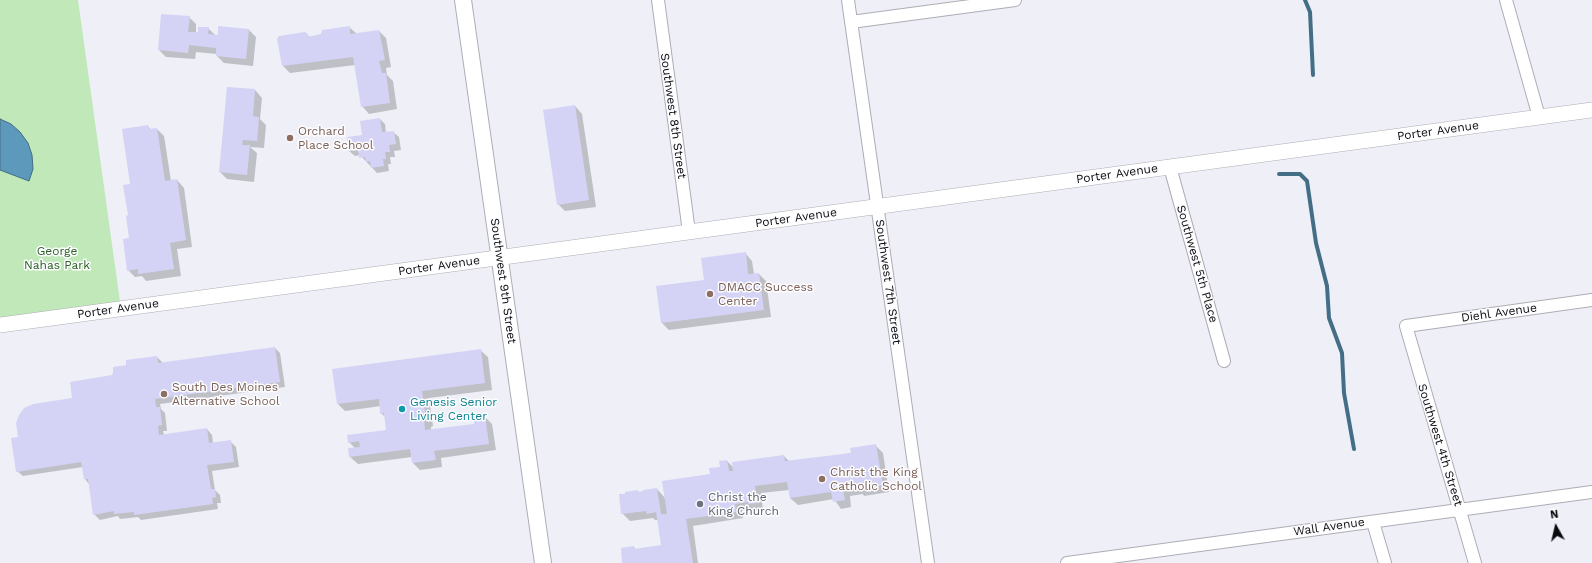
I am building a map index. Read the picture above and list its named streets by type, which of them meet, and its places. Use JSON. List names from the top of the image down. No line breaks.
{"streets":{"main road":["Southwest 9th Street"],"street":["Southwest 8th Street","Porter Avenue","Southwest 5th Place","Southwest 7th Street","Diehl Avenue","Southwest 4th Street","Wall Avenue"]},"crossings":[["Southwest 8th Street","Porter Avenue"],["Porter Avenue","Southwest 5th Place"],["Porter Avenue","Southwest 9th Street"],["Porter Avenue","Southwest 7th Street"],["Diehl Avenue","Southwest 4th Street"],["Southwest 4th Street","Wall Avenue"]],"parks":["George Nahas Park"],"places":["Orchard Place School","DMACC Success Center","South Des Moines Alternative School","Genesis Senior Living Center","Christ the King Catholic School","Christ the King Church"],"north":"top"}
